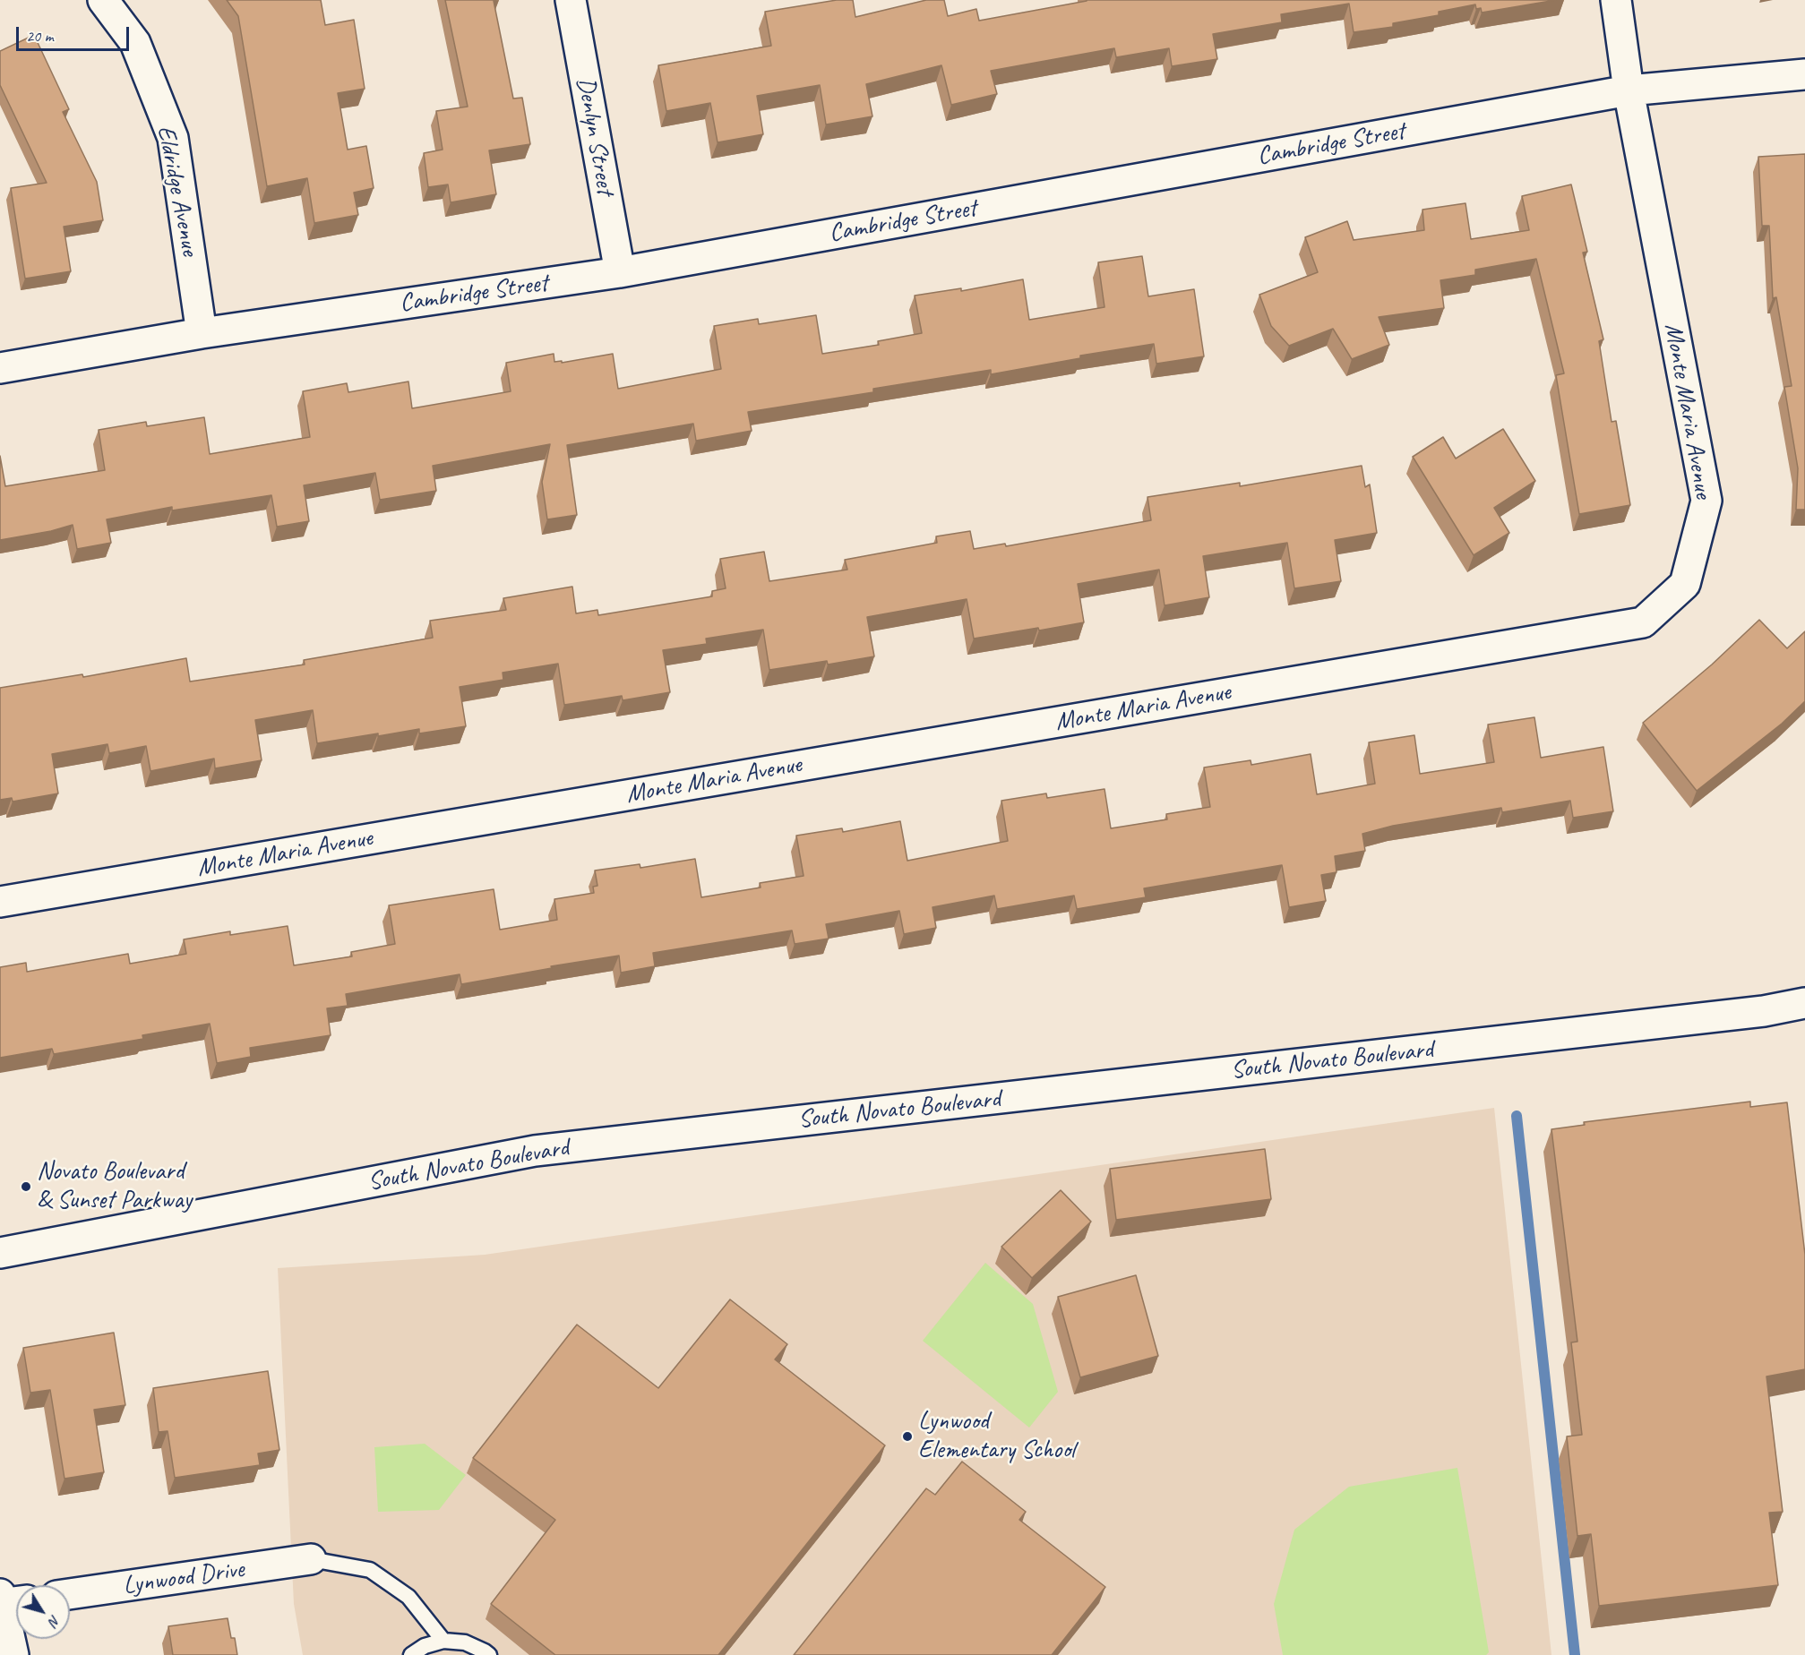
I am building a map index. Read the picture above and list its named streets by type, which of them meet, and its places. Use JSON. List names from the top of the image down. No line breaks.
{"streets":{"street":["Denlyn Street","Cambridge Street","Eldridge Avenue","Monte Maria Avenue","South Novato Boulevard","Lynwood Drive"]},"crossings":[["Denlyn Street","Cambridge Street"],["Cambridge Street","Eldridge Avenue"],["Cambridge Street","Monte Maria Avenue"]],"places":["Novato Boulevard & Sunset Parkway","Lynwood Elementary School"],"scale_bar":"20 m","north":"bottom right"}
